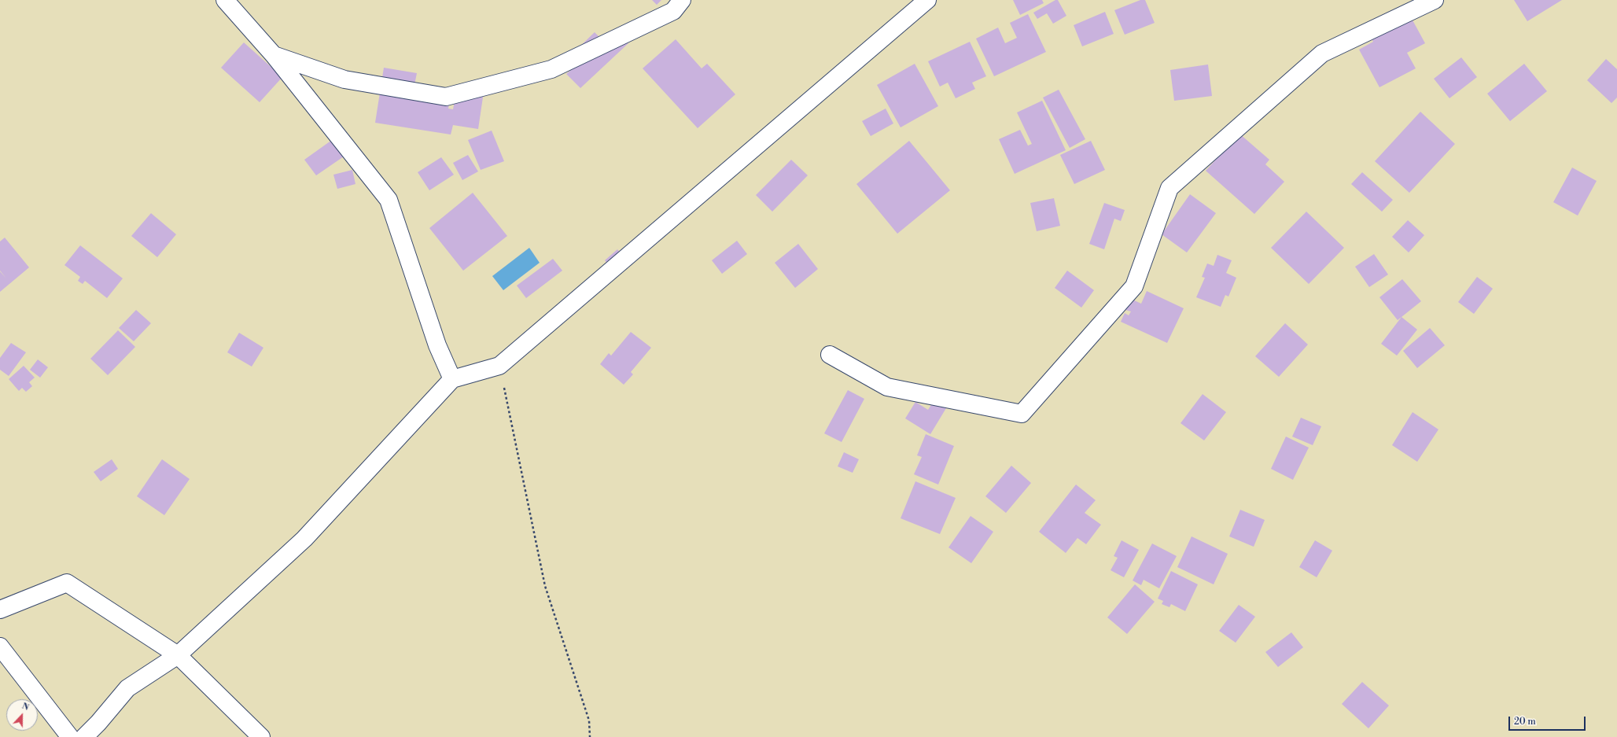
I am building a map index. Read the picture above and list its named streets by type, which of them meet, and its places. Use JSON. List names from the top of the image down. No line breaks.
{"scale_bar":"20 m","north":"top"}
